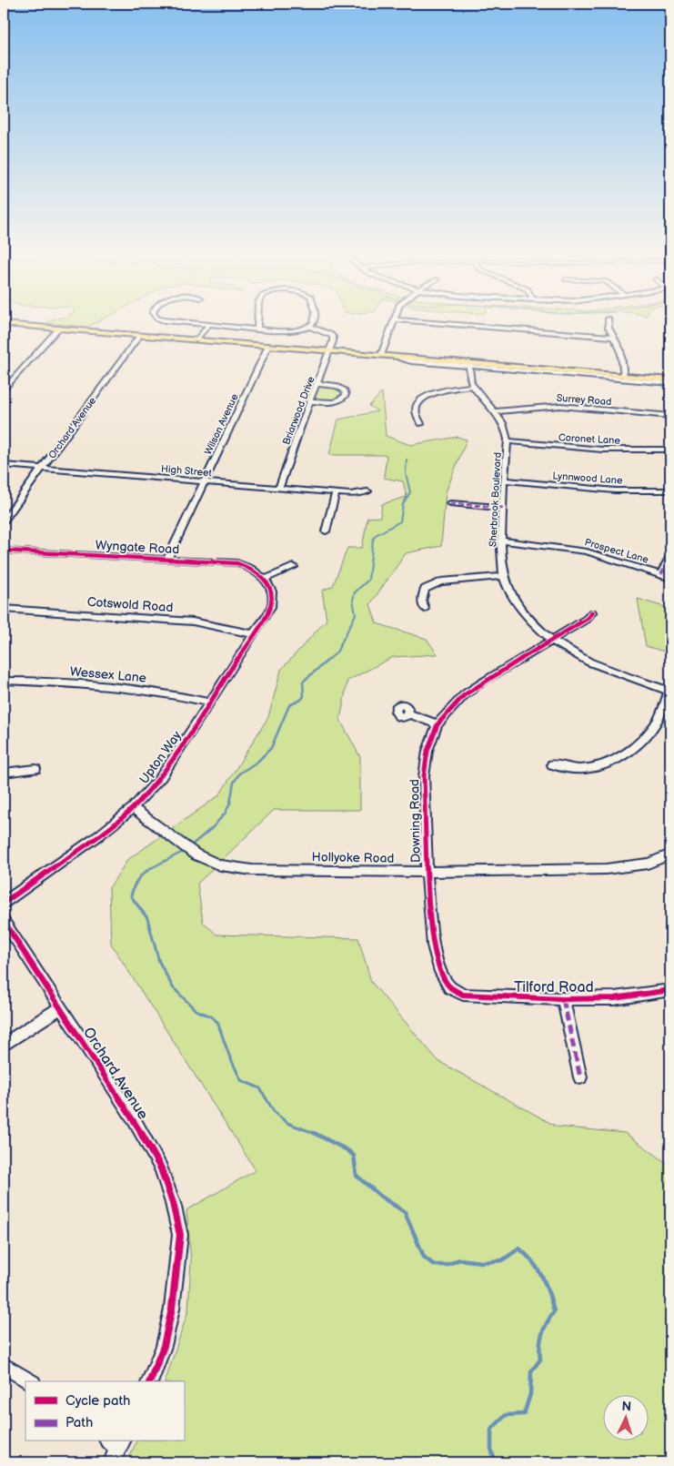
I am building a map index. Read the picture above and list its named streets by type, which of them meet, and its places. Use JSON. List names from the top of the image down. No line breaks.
{"streets":{"street":["Surrey Road","Briarwood Drive","Wilson Avenue","Orchard Avenue","Coronet Lane","High Street","Lynnwood Lane","Sherbrook Boulevard","Wyngate Road","Prospect Lane","Cotswold Road","Wessex Lane","Upton Way","Downing Road","Hollyoke Road","Tilford Road"]},"crossings":[["Surrey Road","Sherbrook Boulevard"],["Briarwood Drive","High Street"],["Wilson Avenue","High Street"],["Wilson Avenue","Wyngate Road"],["Orchard Avenue","High Street"],["Coronet Lane","Sherbrook Boulevard"],["Lynnwood Lane","Sherbrook Boulevard"],["Sherbrook Boulevard","Prospect Lane"],["Sherbrook Boulevard","Downing Road"],["Wyngate Road","Upton Way"],["Cotswold Road","Upton Way"],["Wessex Lane","Upton Way"],["Upton Way","Hollyoke Road"],["Downing Road","Hollyoke Road"],["Downing Road","Tilford Road"]],"legend":["Cycle path","Path"],"north":"top"}
